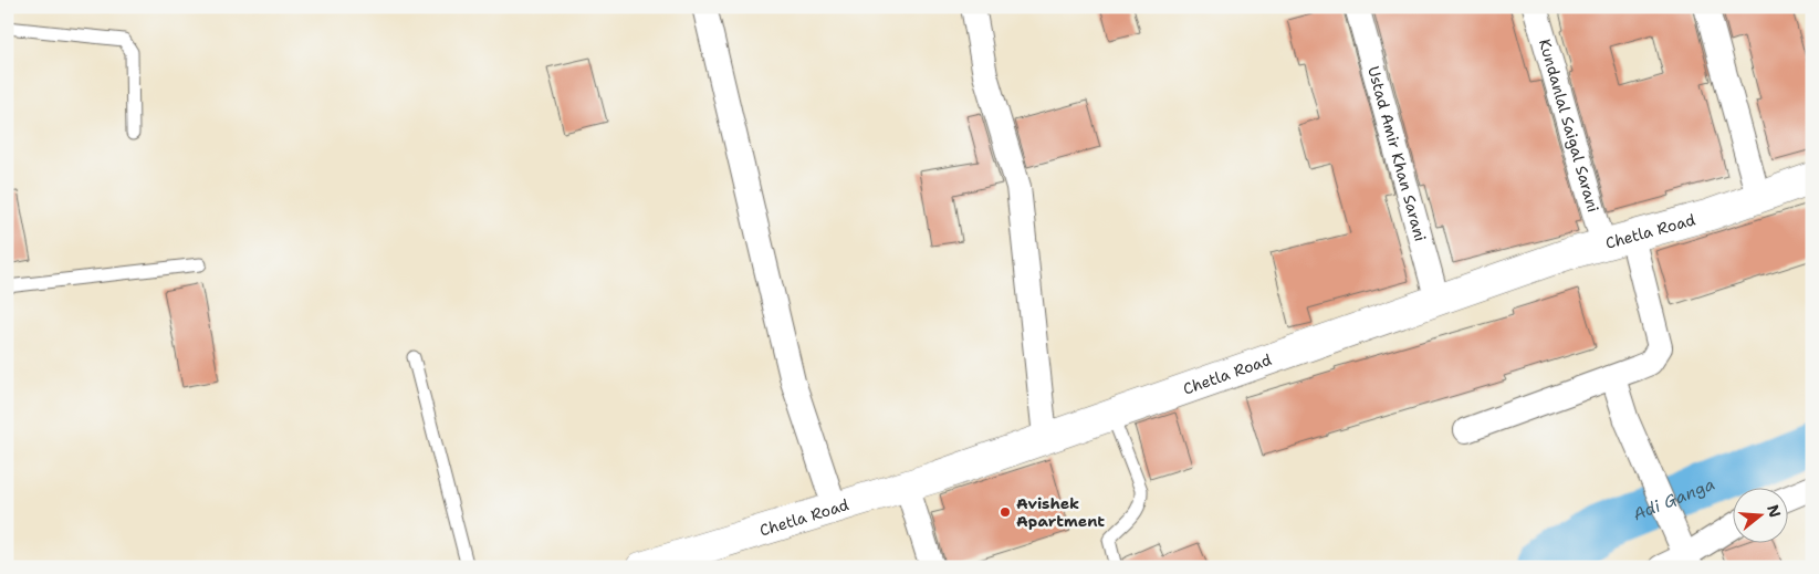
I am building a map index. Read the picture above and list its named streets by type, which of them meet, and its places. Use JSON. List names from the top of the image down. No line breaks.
{"streets":{"main road":["Chetla Road"],"street":["Kundanlal Saigal Sarani","Ustad Amir Khan Sarani"]},"crossings":[["Kundanlal Saigal Sarani","Chetla Road"],["Ustad Amir Khan Sarani","Chetla Road"]],"water":["Adi Ganga"],"places":["Avishek Apartment"],"north":"right"}
